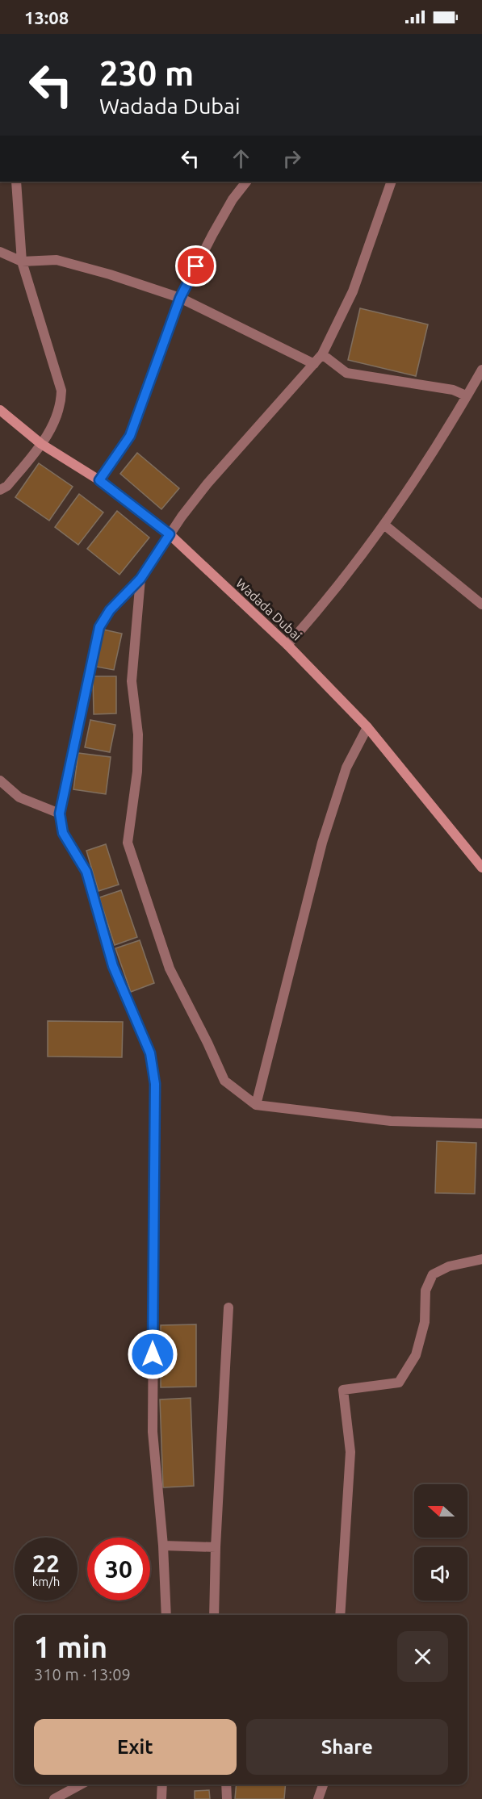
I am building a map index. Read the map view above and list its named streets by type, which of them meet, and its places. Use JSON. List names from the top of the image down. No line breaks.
{"streets":{"street":["Wadada Dubai"]},"north":"left","page":{"status":"13:08","turn":["230 m","Wadada Dubai"],"speed":"22 km/h","limit":"30","heading":["1 min","310 m · 13:09"],"buttons":["Exit","Share"]}}
